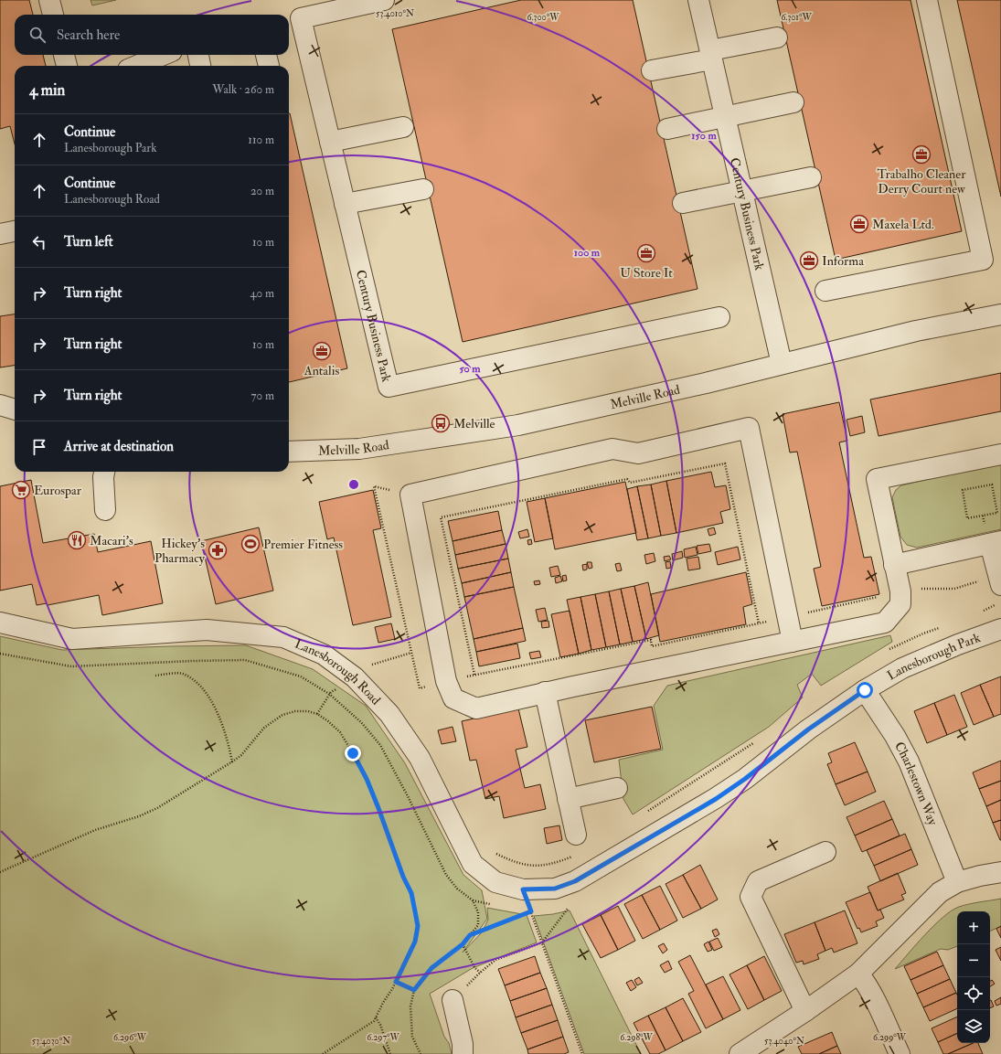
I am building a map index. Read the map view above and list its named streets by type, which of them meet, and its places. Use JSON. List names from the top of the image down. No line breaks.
{"streets":{"street":["Century Business Park","Melville Road","Lanesborough Park","Lanesborough Road","Charlestown Way"]},"crossings":[["Century Business Park","Melville Road"],["Lanesborough Park","Lanesborough Road"],["Lanesborough Park","Charlestown Way"]],"places":{"office":["Trabalho Cleaner Derry Court new","Maxela Ltd.","U Store It","Informa","Antalis"],"bus stop":["Melville"],"supermarket":["Eurospar"],"restaurant":["Macari's"],"sports":["Premier Fitness"],"pharmacy":["Hickey's Pharmacy"]},"page":{"search":"Search here","heading":["4 min","Walk · 260 m"],"list":[["Continue","Lanesborough Park","110 m"],["Continue","Lanesborough Road","20 m"],["Turn left","10 m"],["Turn right","40 m"],["Turn right","10 m"],["Turn right","70 m"],"Arrive at destination"],"map_buttons":["+","−"]},"coordinates":["53.4010°N","6.300°W","6.301°W","6.296°W","6.297°W","6.298°W","6.299°W","53.4030°N","53.4040°N"],"rings":["150 m","100 m","50 m"]}
